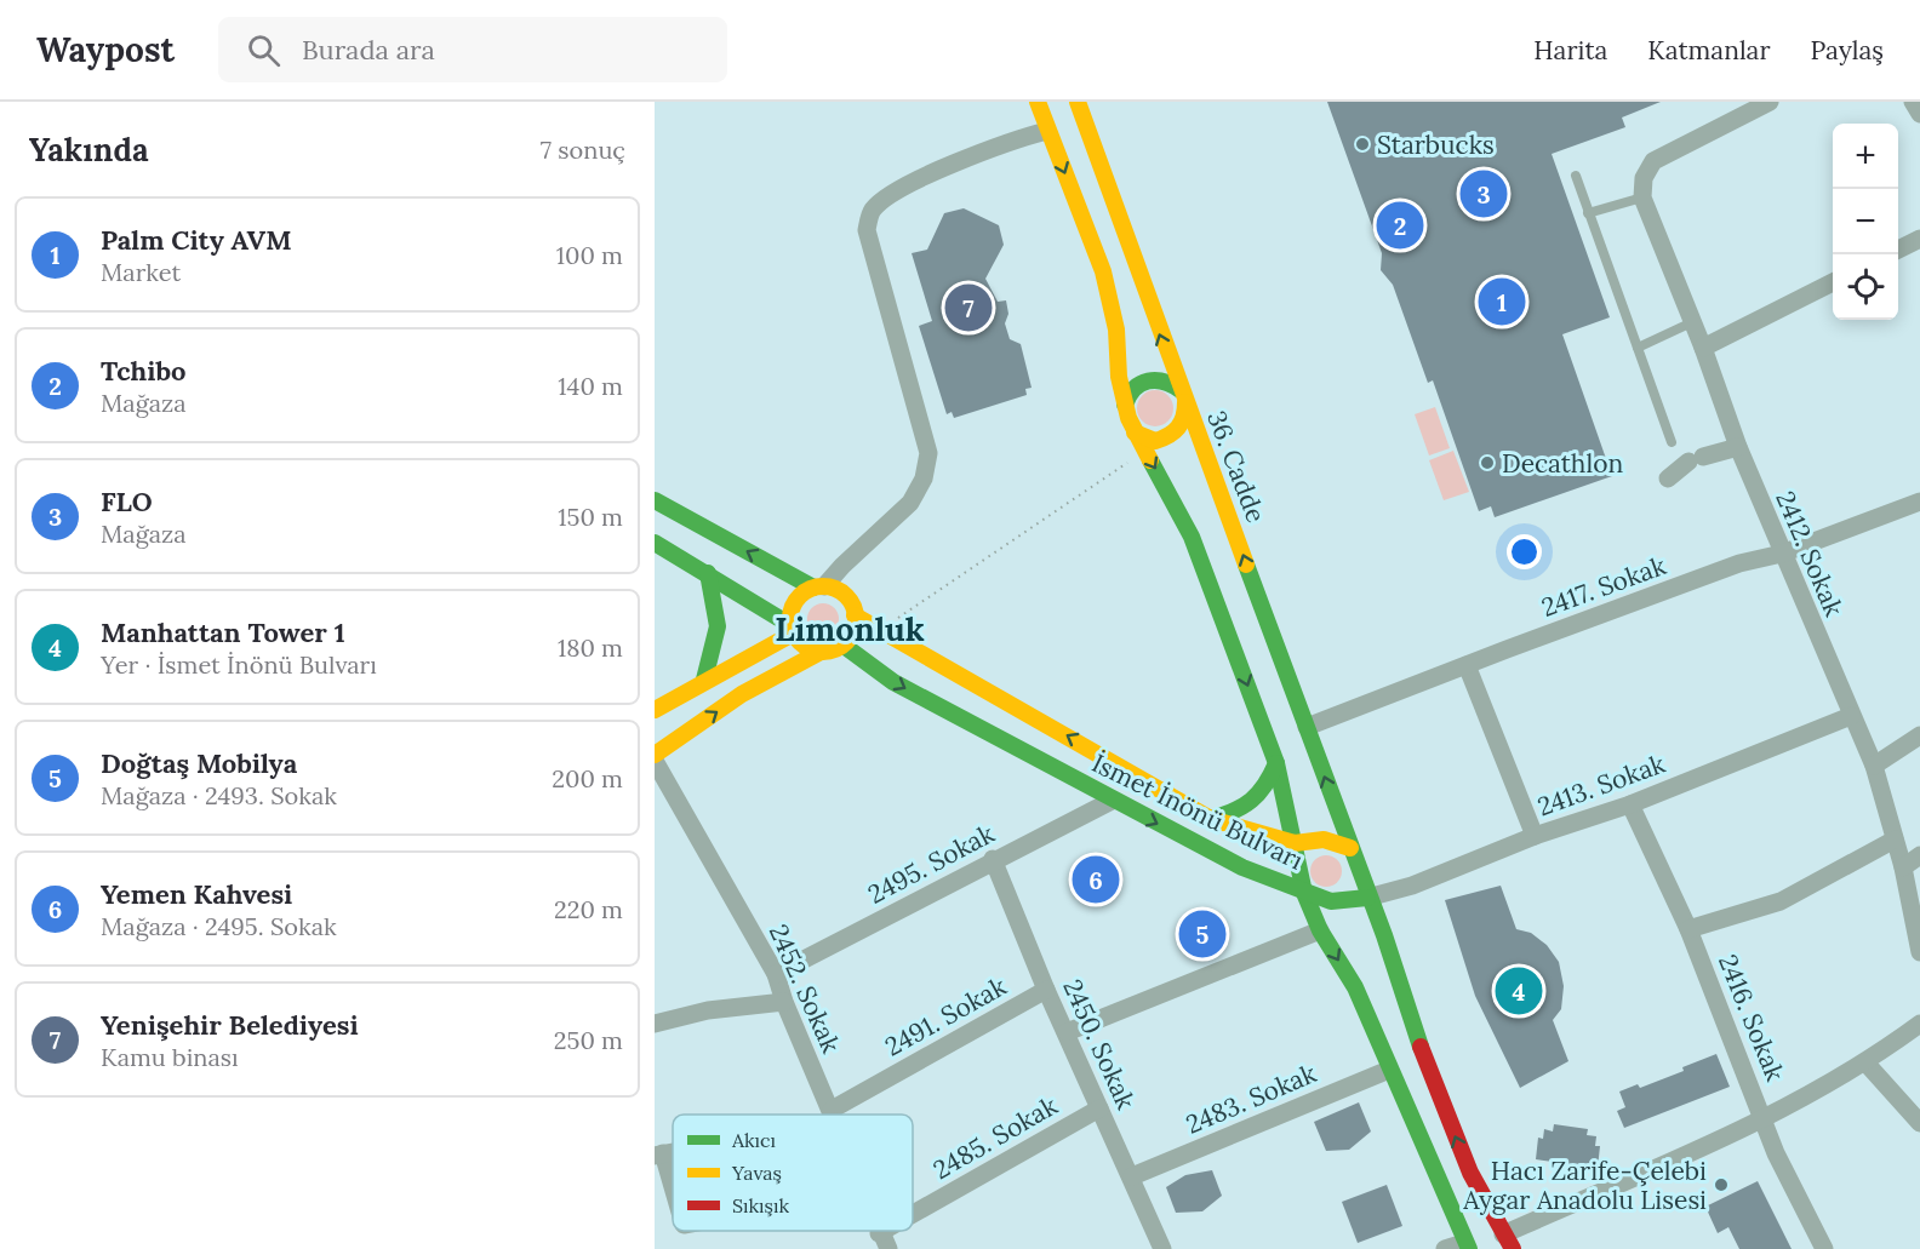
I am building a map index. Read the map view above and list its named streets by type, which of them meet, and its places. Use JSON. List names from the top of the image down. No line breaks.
{"streets":{"main road":["36. Cadde","İsmet İnönü Bulvarı"],"street":["2412. Sokak","2417. Sokak","2413. Sokak","2495. Sokak","2452. Sokak","2491. Sokak","2416. Sokak","2450. Sokak","2483. Sokak","2485. Sokak"]},"crossings":[["36. Cadde","2417. Sokak"],["36. Cadde","İsmet İnönü Bulvarı"],["2412. Sokak","2417. Sokak"],["2412. Sokak","2413. Sokak"],["2413. Sokak","2416. Sokak"],["İsmet İnönü Bulvarı","2495. Sokak"],["İsmet İnönü Bulvarı","2483. Sokak"],["2495. Sokak","2452. Sokak"],["2495. Sokak","2450. Sokak"],["2491. Sokak","2450. Sokak"],["2450. Sokak","2483. Sokak"],["2450. Sokak","2485. Sokak"]],"districts":["Limonluk"],"places":["Starbucks","Decathlon","Hacı Zarife-Çelebi Aygar Anadolu Lisesi"],"legend":["Akıcı","Yavaş","Sıkışık"],"page":{"header":"Waypost","search":"Burada ara","nav":["Harita","Katmanlar","Paylaş"],"heading":["Yakında","7 sonuç"],"map_buttons":["+","−"],"pins":["3","2","1","7","6","5","4"],"list":[{"mark":"1","name":"Palm City AVM","note":"Market","value":"100 m"},{"mark":"2","name":"Tchibo","note":"Mağaza","value":"140 m"},{"mark":"3","name":"FLO","note":"Mağaza","value":"150 m"},{"mark":"4","name":"Manhattan Tower 1","note":"Yer · İsmet İnönü Bulvarı","value":"180 m"},{"mark":"5","name":"Doğtaş Mobilya","note":"Mağaza · 2493. Sokak","value":"200 m"},{"mark":"6","name":"Yemen Kahvesi","note":"Mağaza · 2495. Sokak","value":"220 m"},{"mark":"7","name":"Yenişehir Belediyesi","note":"Kamu binası","value":"250 m"}]}}
